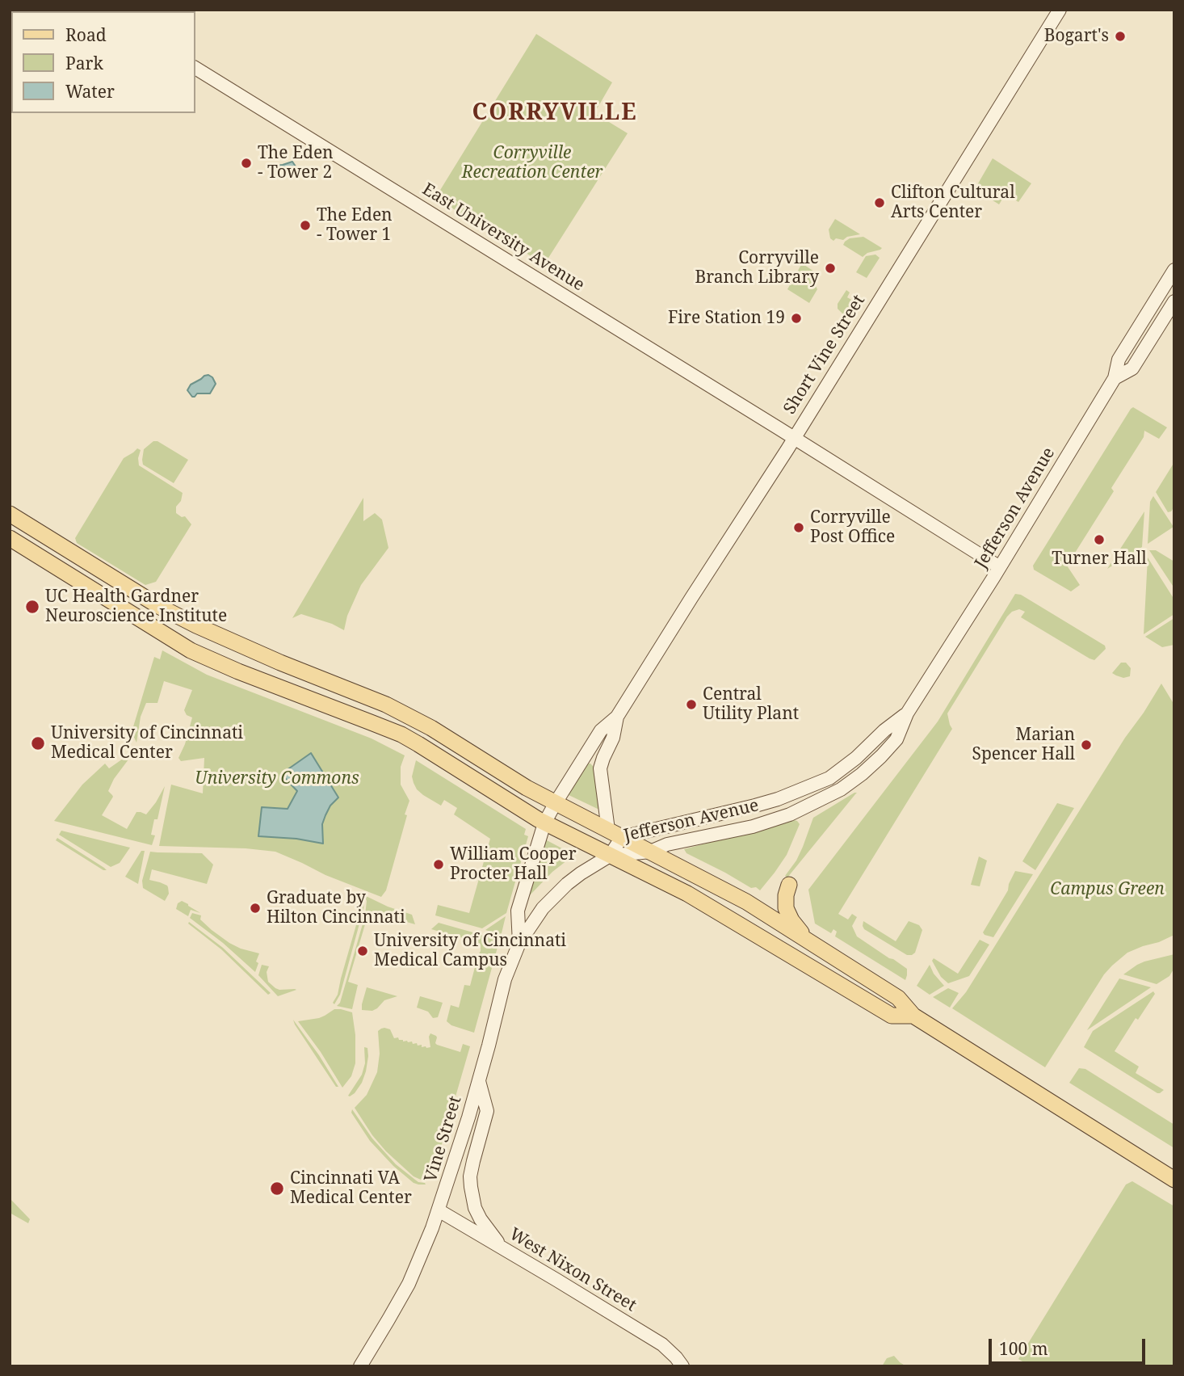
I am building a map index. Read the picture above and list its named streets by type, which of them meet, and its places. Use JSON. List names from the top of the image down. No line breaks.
{"streets":{"street":["East University Avenue","Short Vine Street","Jefferson Avenue","Vine Street","West Nixon Street"]},"crossings":[["East University Avenue","Short Vine Street"],["East University Avenue","Jefferson Avenue"],["Short Vine Street","Jefferson Avenue"],["Short Vine Street","Vine Street"],["Jefferson Avenue","Vine Street"],["Vine Street","West Nixon Street"]],"districts":["CORRYVILLE"],"parks":["Corryville Recreation Center","University Commons","Campus Green"],"places":["Bogart's","The Eden - Tower 2","Clifton Cultural Arts Center","The Eden - Tower 1","Corryville Branch Library","Fire Station 19","Corryville Post Office","Turner Hall","UC Health Gardner Neuroscience Institute","Central Utility Plant","University of Cincinnati Medical Center","Marian Spencer Hall","William Cooper Procter Hall","Graduate by Hilton Cincinnati","University of Cincinnati Medical Campus","Cincinnati VA Medical Center"],"legend":["Road","Park","Water"],"scale_bar":"100 m"}
